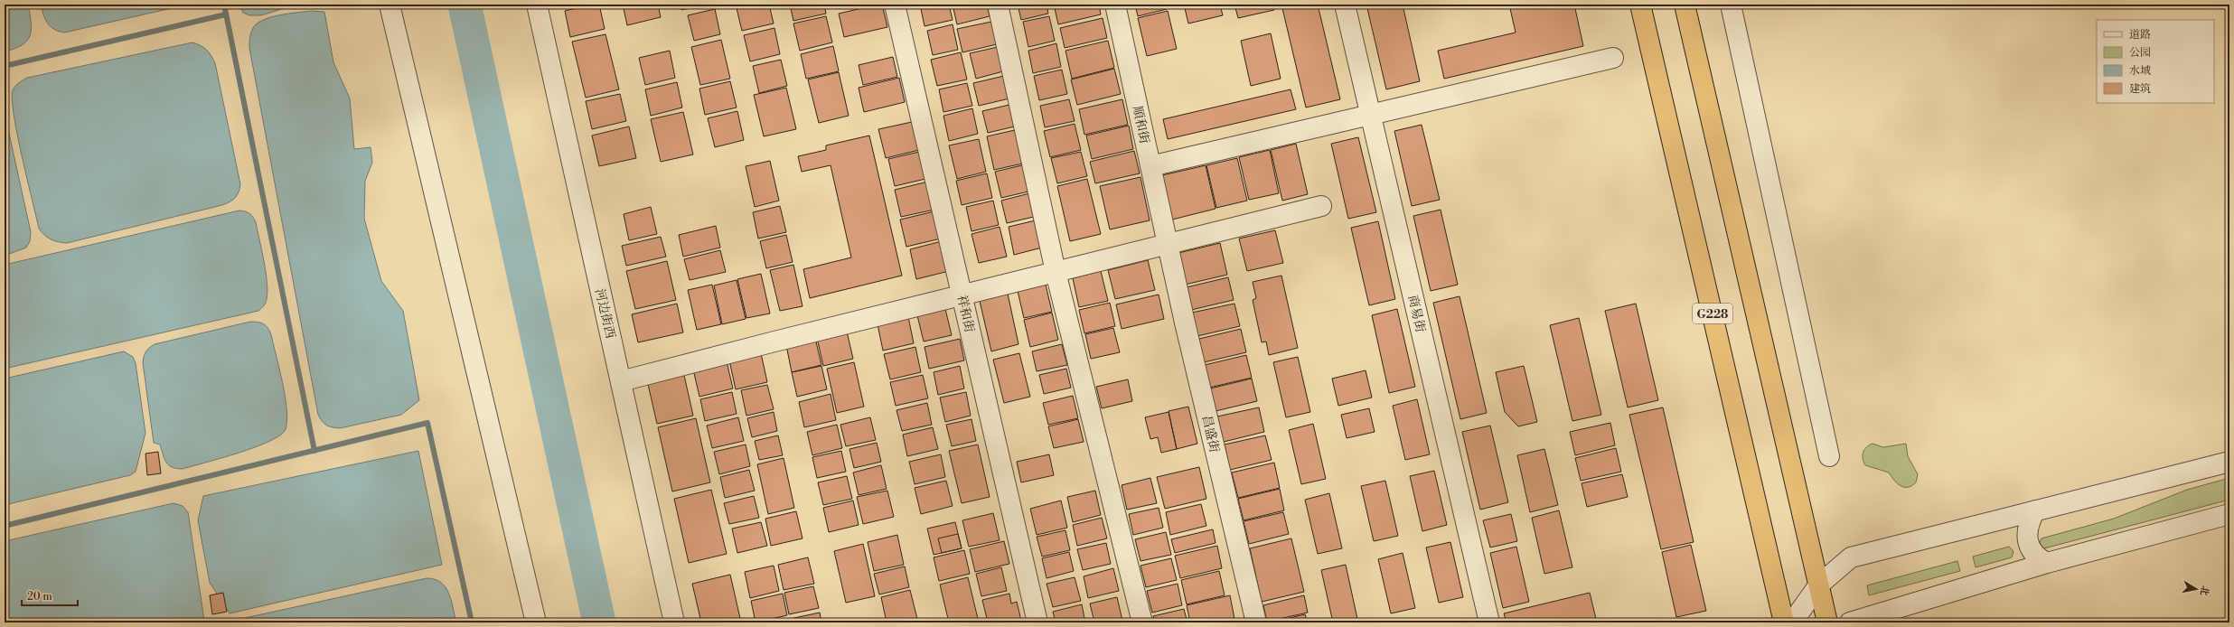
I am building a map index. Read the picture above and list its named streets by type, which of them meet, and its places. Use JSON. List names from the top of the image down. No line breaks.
{"streets":{"highway":["G228"],"street":["順和街","河边街西","祥和街","商易街","昌盛街"]},"crossings":[["順和街","昌盛街"]],"legend":["道路","公园","水域","建筑"],"scale_bar":"20 m","north":"right"}
